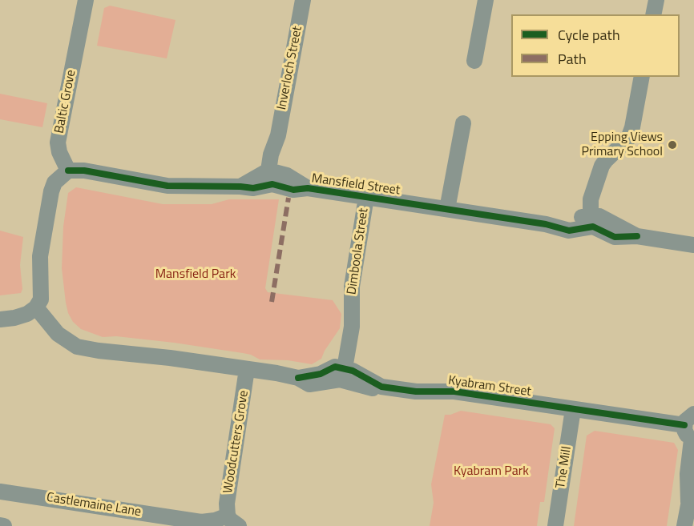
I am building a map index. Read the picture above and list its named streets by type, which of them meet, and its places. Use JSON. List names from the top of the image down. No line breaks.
{"streets":{"street":["Inverloch Street","Baltic Grove","Mansfield Street","Dimboola Street","Kyabram Street","Woodcutters Grove","The Mill","Castlemaine Lane"]},"crossings":[["Inverloch Street","Mansfield Street"],["Mansfield Street","Dimboola Street"],["Dimboola Street","Kyabram Street"],["Kyabram Street","The Mill"],["Woodcutters Grove","Castlemaine Lane"]],"parks":["Mansfield Park","Kyabram Park"],"places":["Epping Views Primary School"],"legend":["Cycle path","Path"]}
